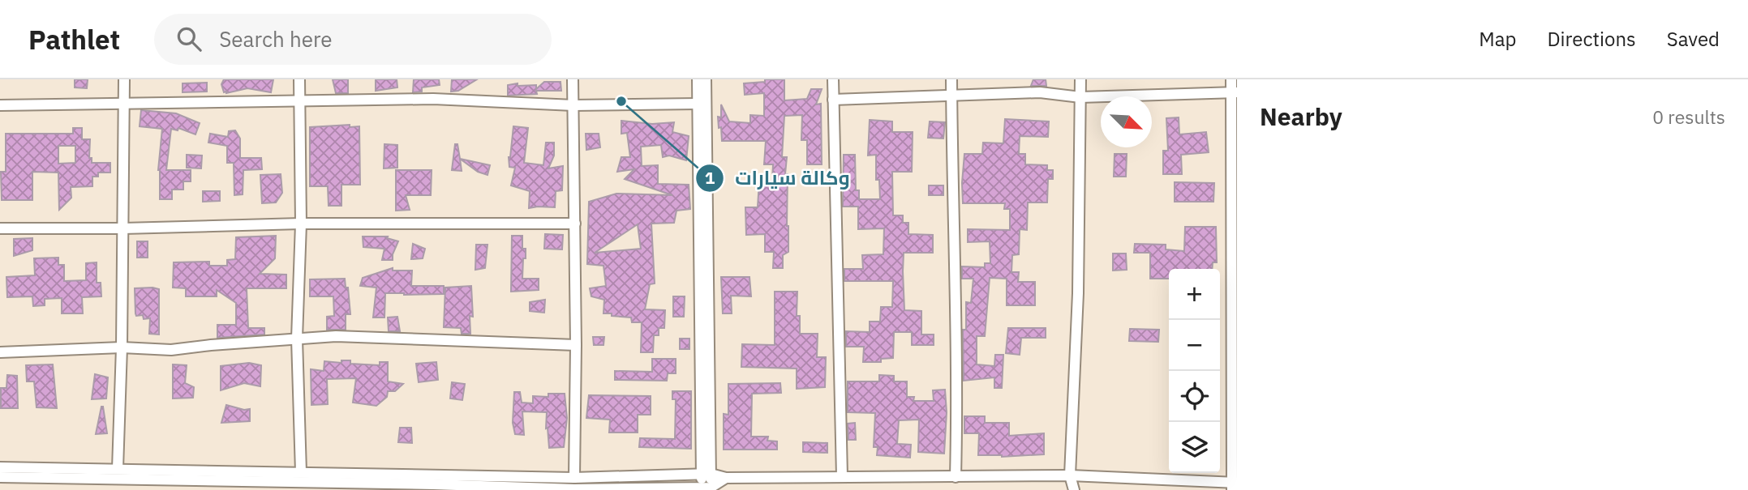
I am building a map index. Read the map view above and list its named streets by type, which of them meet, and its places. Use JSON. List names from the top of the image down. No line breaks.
{"places":["وكالة سيارات"],"north":"bottom right","page":{"header":"Pathlet","search":"Search here","nav":["Map","Directions","Saved"],"heading":["Nearby","0 results"],"map_buttons":["+","−"]}}
